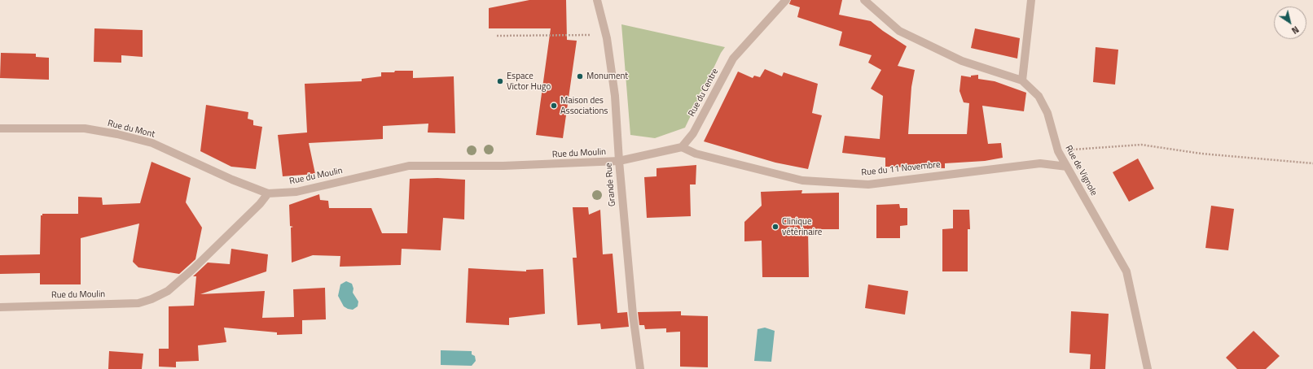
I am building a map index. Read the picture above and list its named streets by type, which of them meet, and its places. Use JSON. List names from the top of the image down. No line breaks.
{"streets":{"street":["Rue du Centre","Rue du Mont","Rue du Moulin","Rue du 11 Novembre","Rue de Vignole","Grande Rue"]},"crossings":[["Rue du Centre","Rue du 11 Novembre"],["Rue du Mont","Rue du Moulin"],["Rue du Moulin","Grande Rue"],["Rue du 11 Novembre","Rue de Vignole"]],"places":["Monument","Espace Victor Hugo","Maison des Associations","Clinique vétèrinaire"],"north":"bottom right"}
